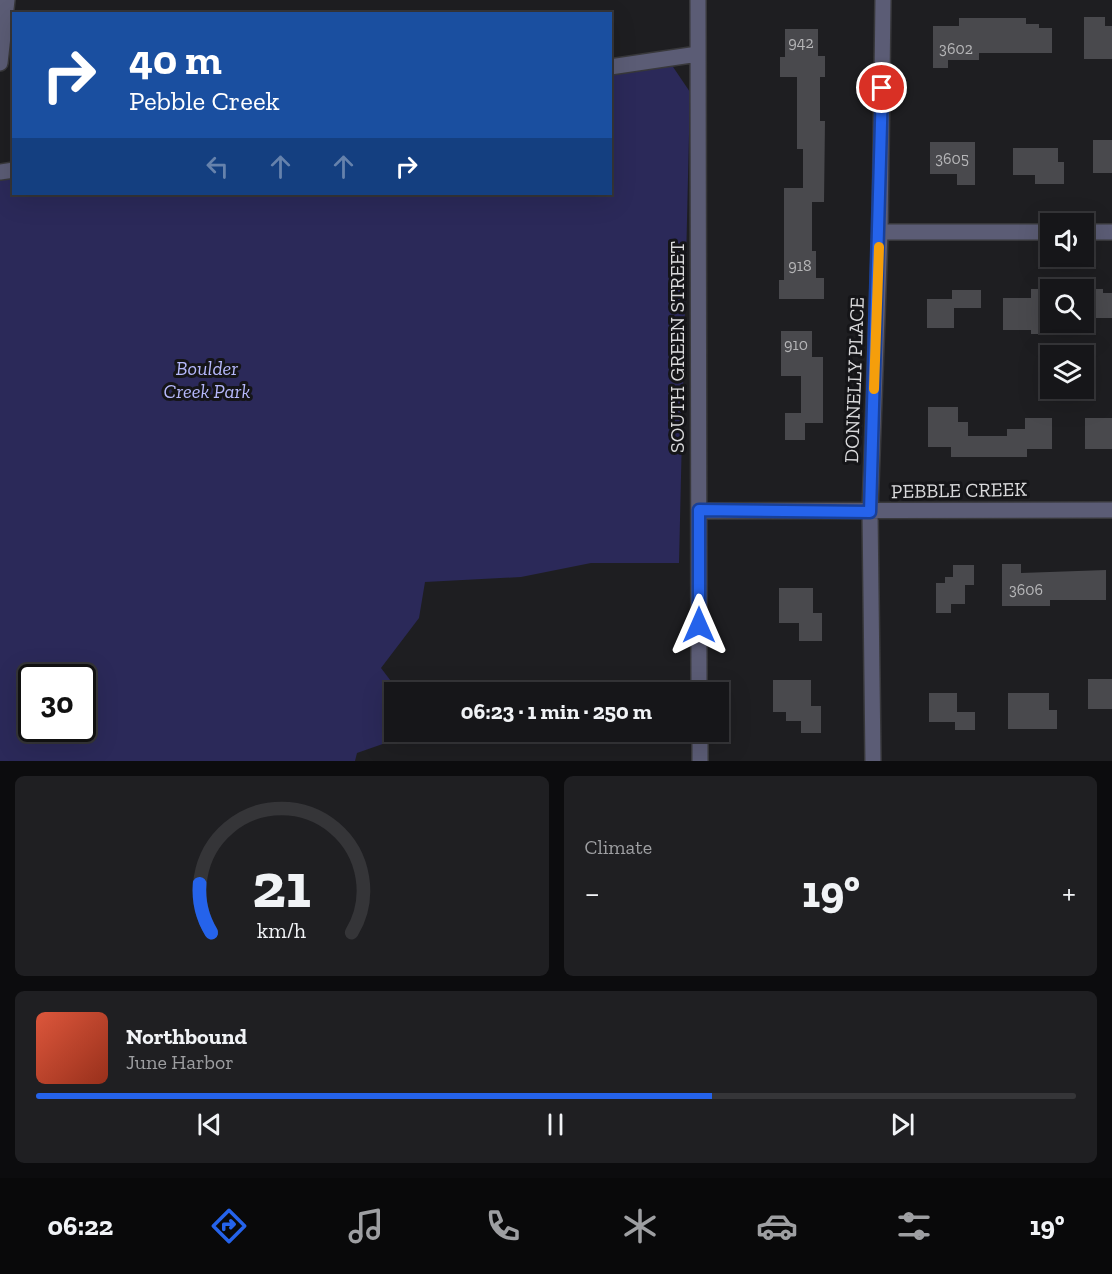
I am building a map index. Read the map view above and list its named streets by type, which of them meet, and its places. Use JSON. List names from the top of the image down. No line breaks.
{"streets":{"street":["SOUTH GREEN STREET","DONNELLY PLACE","PEBBLE CREEK"]},"crossings":[["SOUTH GREEN STREET","PEBBLE CREEK"],["DONNELLY PLACE","PEBBLE CREEK"]],"parks":["Boulder Creek Park"],"house_numbers":["942","3602","3605","918","910","3606"],"page":{"turn":["40 m","Pebble Creek"],"limit":"30","trip":"06:23 · 1 min · 250 m","tile":"Climate","heat":["−","19°","+"],"song":["Northbound","June Harbor"],"tabs":["06:22","19°"],"gauge":["21","km/h"]}}
